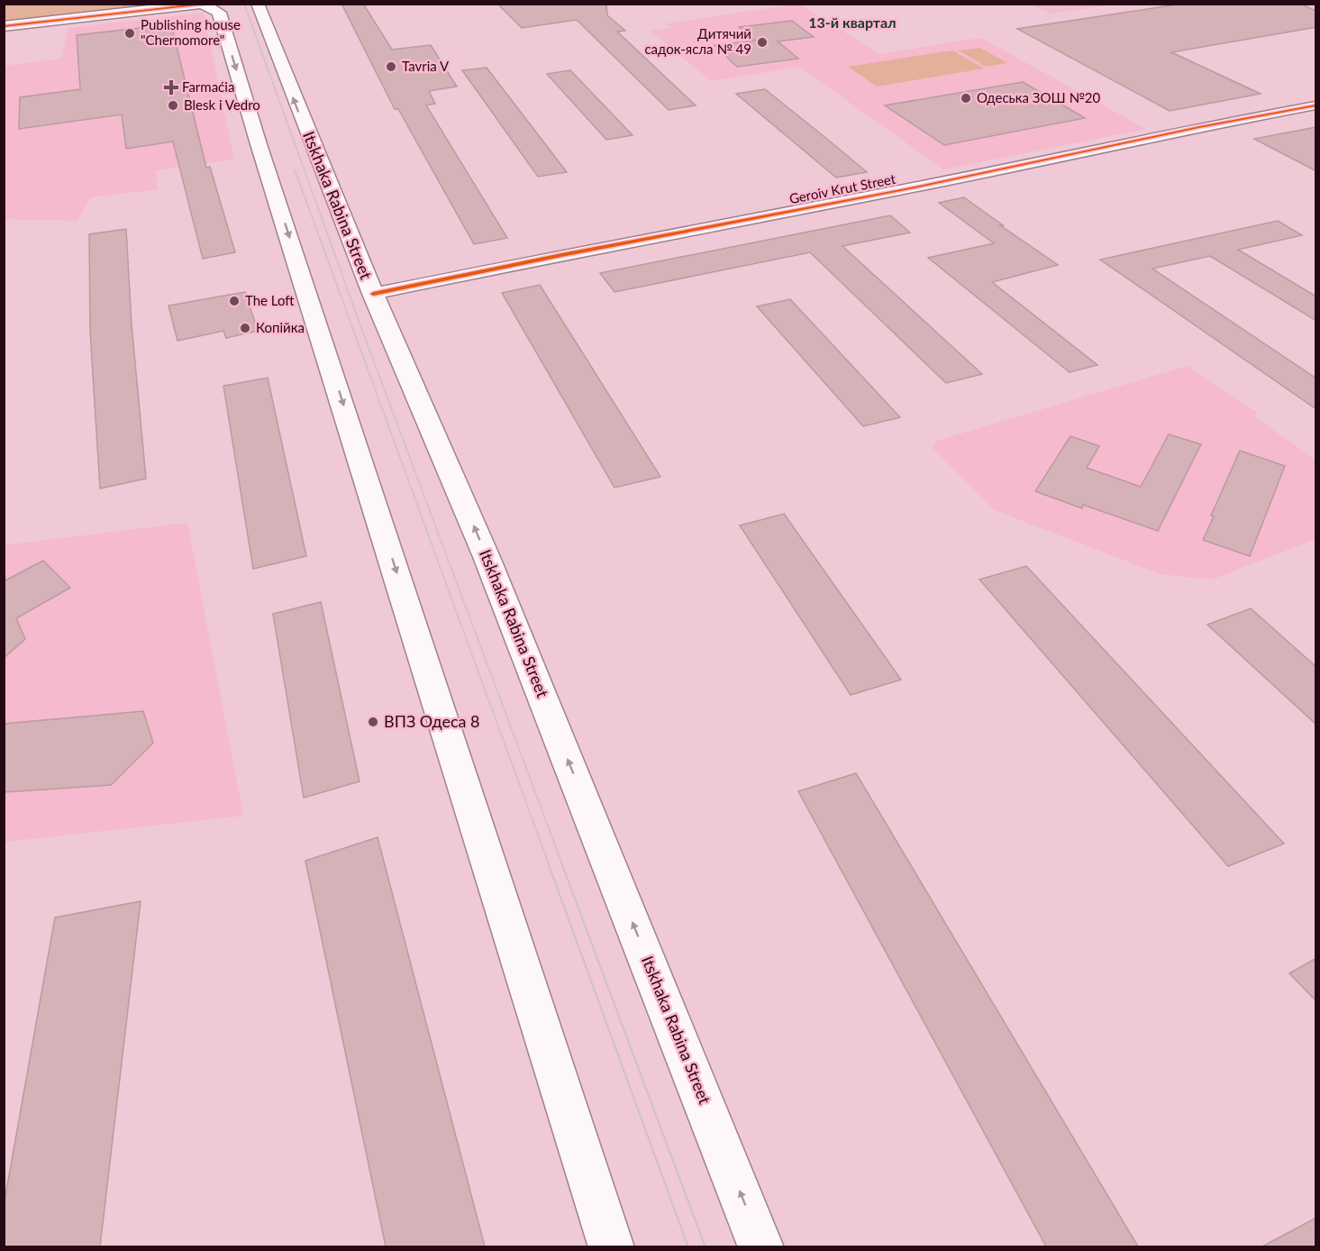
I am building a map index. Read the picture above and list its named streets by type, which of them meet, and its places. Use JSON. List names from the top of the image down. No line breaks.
{"streets":{"main road":["Itskhaka Rabina Street"],"street":["Geroiv Krut Street"]},"crossings":[["Geroiv Krut Street","Itskhaka Rabina Street"]],"districts":["13-й квартал"],"places":{"other":["Publishing house \"Chernomore\"","Дитячий садок-ясла № 49","Tavria V","Одеська ЗОШ №20","Blesk i Vedro","The Loft","Копійка","ВПЗ Одеса 8"],"health":["Farmaćia"]}}
